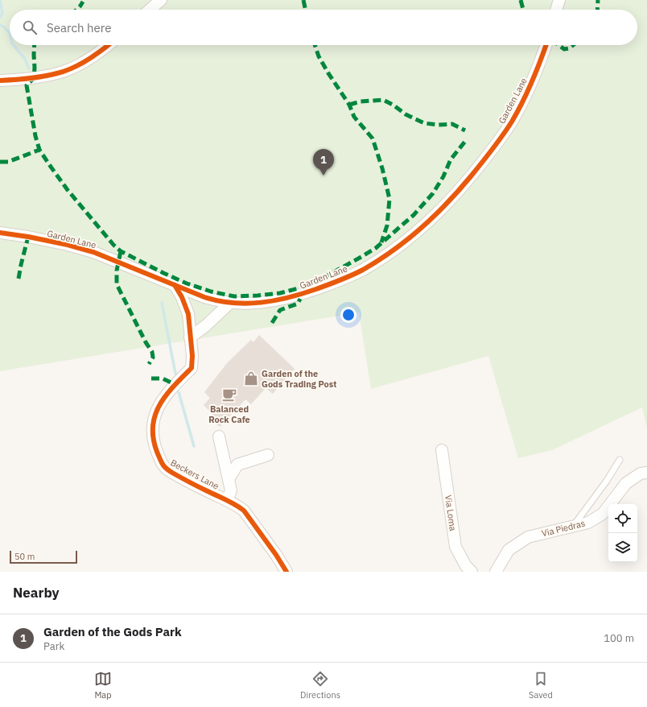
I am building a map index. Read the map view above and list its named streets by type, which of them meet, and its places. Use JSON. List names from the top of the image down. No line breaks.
{"streets":{"street":["Garden Lane","Beckers Lane","Via Loma","Via Piedras"]},"crossings":[["Garden Lane","Beckers Lane"]],"places":{"shop":["Garden of the Gods Trading Post"],"cafe":["Balanced Rock Cafe"]},"scale_bar":"50 m","page":{"search":"Search here","pins":"1","scale":"50 m","heading":"Nearby","list":[{"mark":"1","name":"Garden of the Gods Park","note":"Park","value":"100 m"}],"nav":["Map","Directions","Saved"]}}
